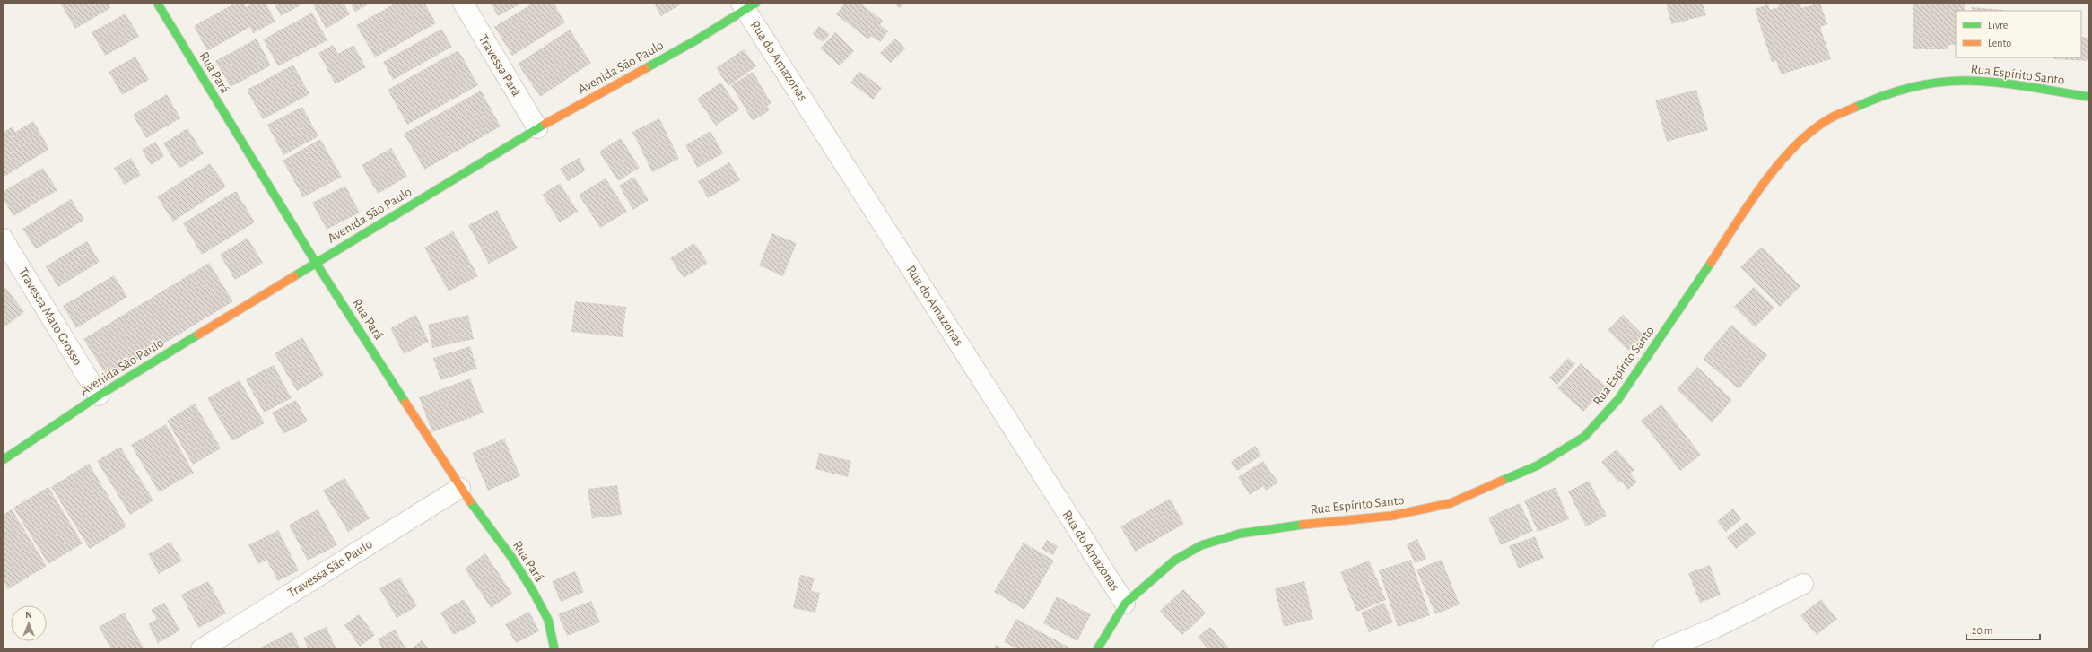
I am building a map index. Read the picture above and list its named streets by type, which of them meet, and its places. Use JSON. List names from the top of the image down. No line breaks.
{"streets":{"street":["Rua do Amazonas","Travessa Pará","Avenida São Paulo","Rua Pará","Rua Espírito Santo","Travessa Mato Grosso","Travessa São Paulo"]},"crossings":[["Rua do Amazonas","Avenida São Paulo"],["Rua do Amazonas","Rua Espírito Santo"],["Travessa Pará","Avenida São Paulo"],["Avenida São Paulo","Rua Pará"],["Avenida São Paulo","Travessa Mato Grosso"],["Rua Pará","Travessa São Paulo"]],"legend":["Livre","Lento"],"scale_bar":"20 m","north":"top"}
